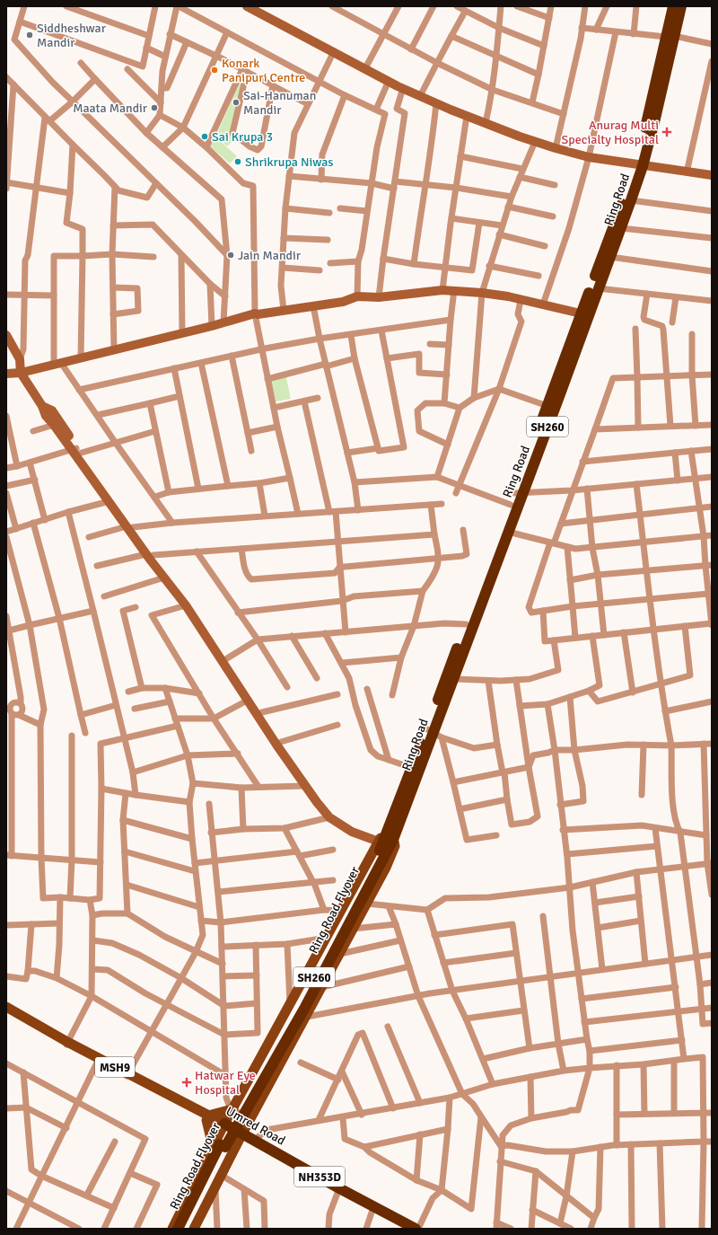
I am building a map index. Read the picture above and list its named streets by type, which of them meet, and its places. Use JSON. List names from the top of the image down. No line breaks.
{"streets":{"highway":["Ring Road","SH260","Ring Road Flyover","Umred Road","NH353D"],"main road":["MSH9"]},"crossings":[["Ring Road","Ring Road Flyover"],["Umred Road","NH353D"]],"places":{"other":["Siddheshwar Mandir","Konark Panipuri Centre","Sai-Hanuman Mandir","Maata Mandir","Sai Krupa 3","Shrikrupa Niwas","Jain Mandir"],"health":["Anurag Multi Specialty Hospital","Hatwar Eye Hospital"]}}
